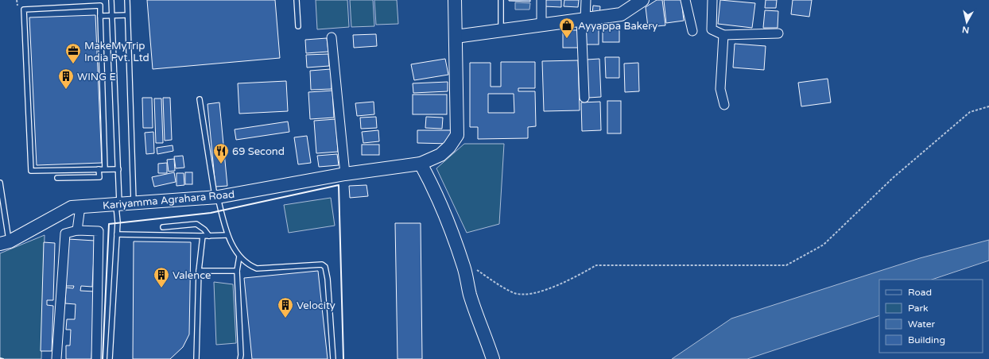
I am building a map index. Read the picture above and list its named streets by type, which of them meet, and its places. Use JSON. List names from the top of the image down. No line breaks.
{"streets":{"street":["Kariyamma Agrahara Road"]},"places":{"shop":["Ayyappa Bakery"],"office":["MakeMyTrip India Pvt. Ltd"],"building":["WING E","Valence","Velocity"],"restaurant":["69 Second"]},"legend":["Road","Park","Water","Building"],"north":"bottom"}
